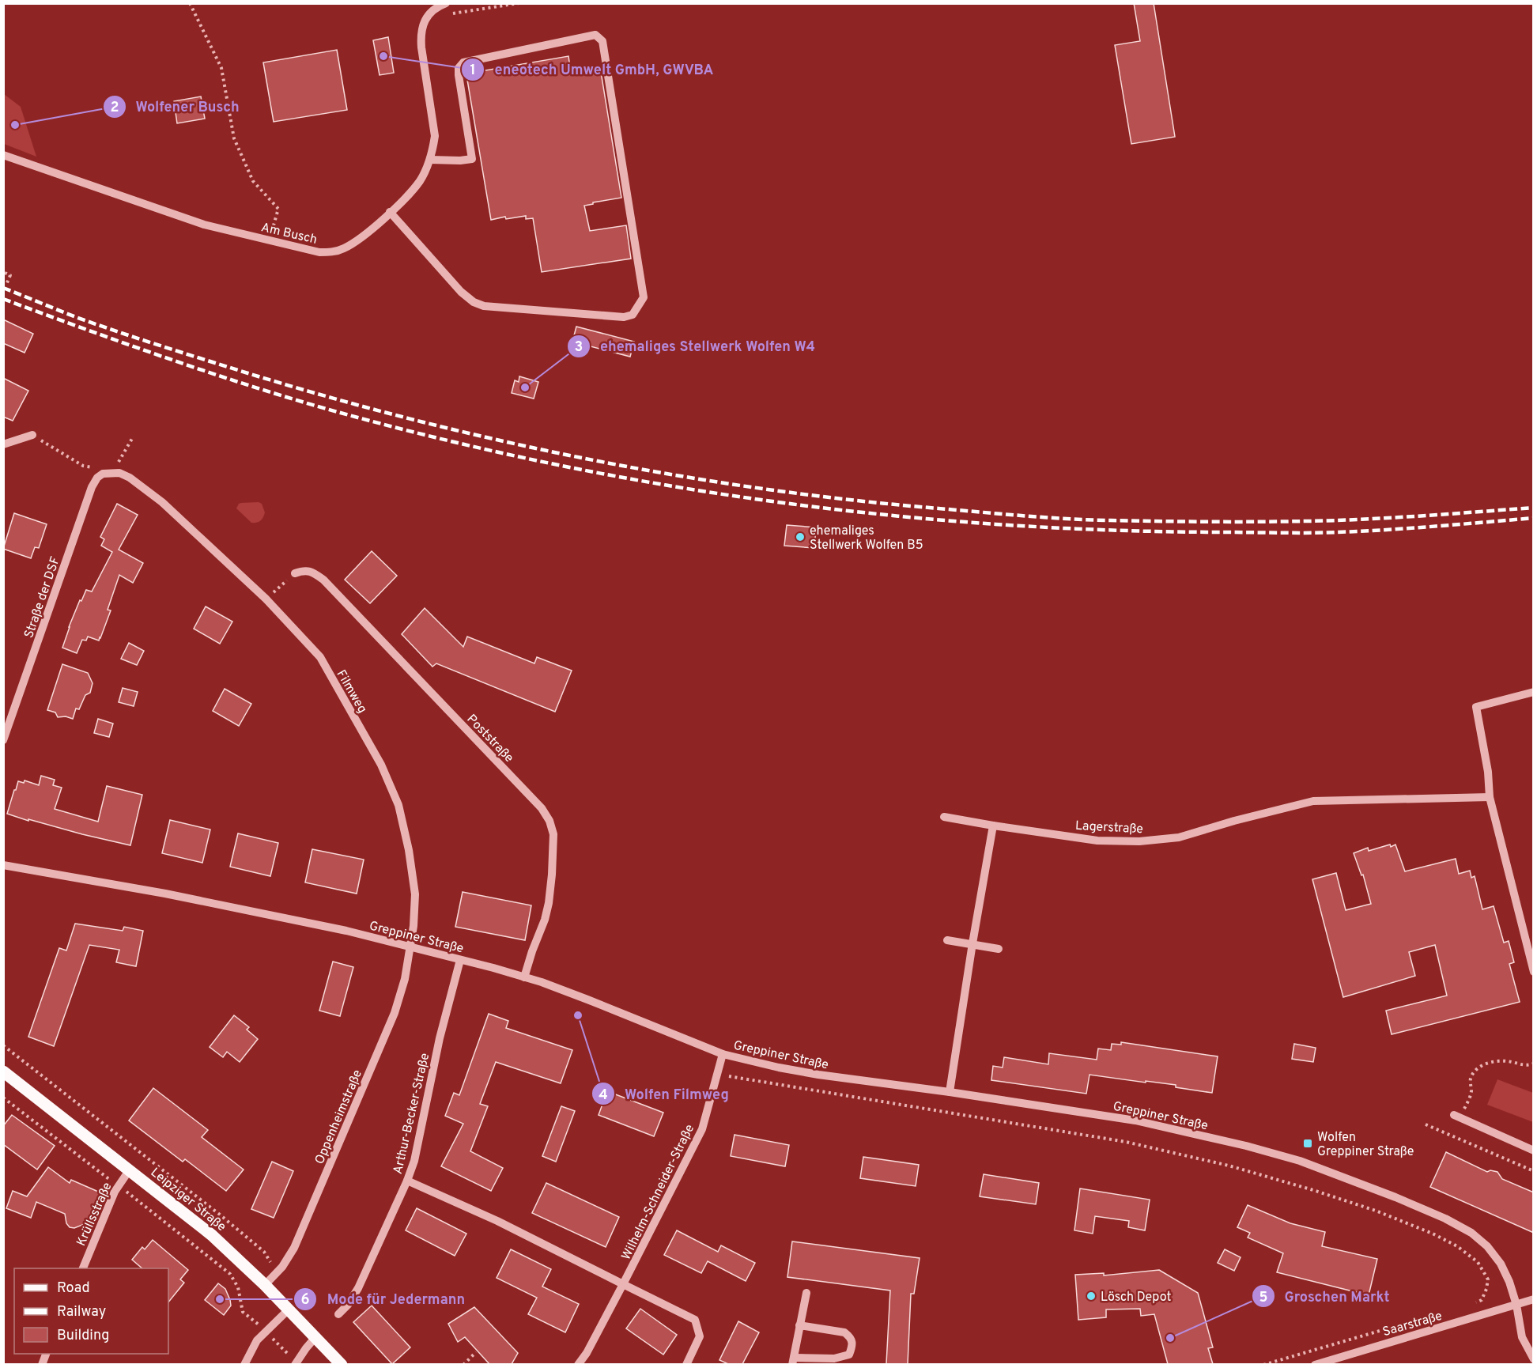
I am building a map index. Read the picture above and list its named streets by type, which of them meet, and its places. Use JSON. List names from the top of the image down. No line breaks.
{"streets":{"main road":["Leipziger Straße"],"street":["Am Busch","Straße der DSF","Filmweg","Poststraße","Lagerstraße","Greppiner Straße","Arthur-Becker-Straße","Oppenheimstraße","Wilhelm-Schneider-Straße","Krüllsstraße","Saarstraße"]},"crossings":[["Straße der DSF","Filmweg"],["Filmweg","Greppiner Straße"],["Filmweg","Oppenheimstraße"],["Poststraße","Greppiner Straße"],["Greppiner Straße","Arthur-Becker-Straße"],["Greppiner Straße","Oppenheimstraße"],["Greppiner Straße","Wilhelm-Schneider-Straße"],["Greppiner Straße","Saarstraße"],["Oppenheimstraße","Leipziger Straße"],["Leipziger Straße","Krüllsstraße"]],"places":{"other":["eneotech Umwelt GmbH, GWVBA","Wolfener Busch","ehemaliges Stellwerk Wolfen W4","ehemaliges Stellwerk Wolfen B5","Wolfen Filmweg","Lösch Depot","Mode für Jedermann","Groschen Markt"],"transit":["Wolfen Greppiner Straße"]},"legend":["Road","Railway","Building"]}
